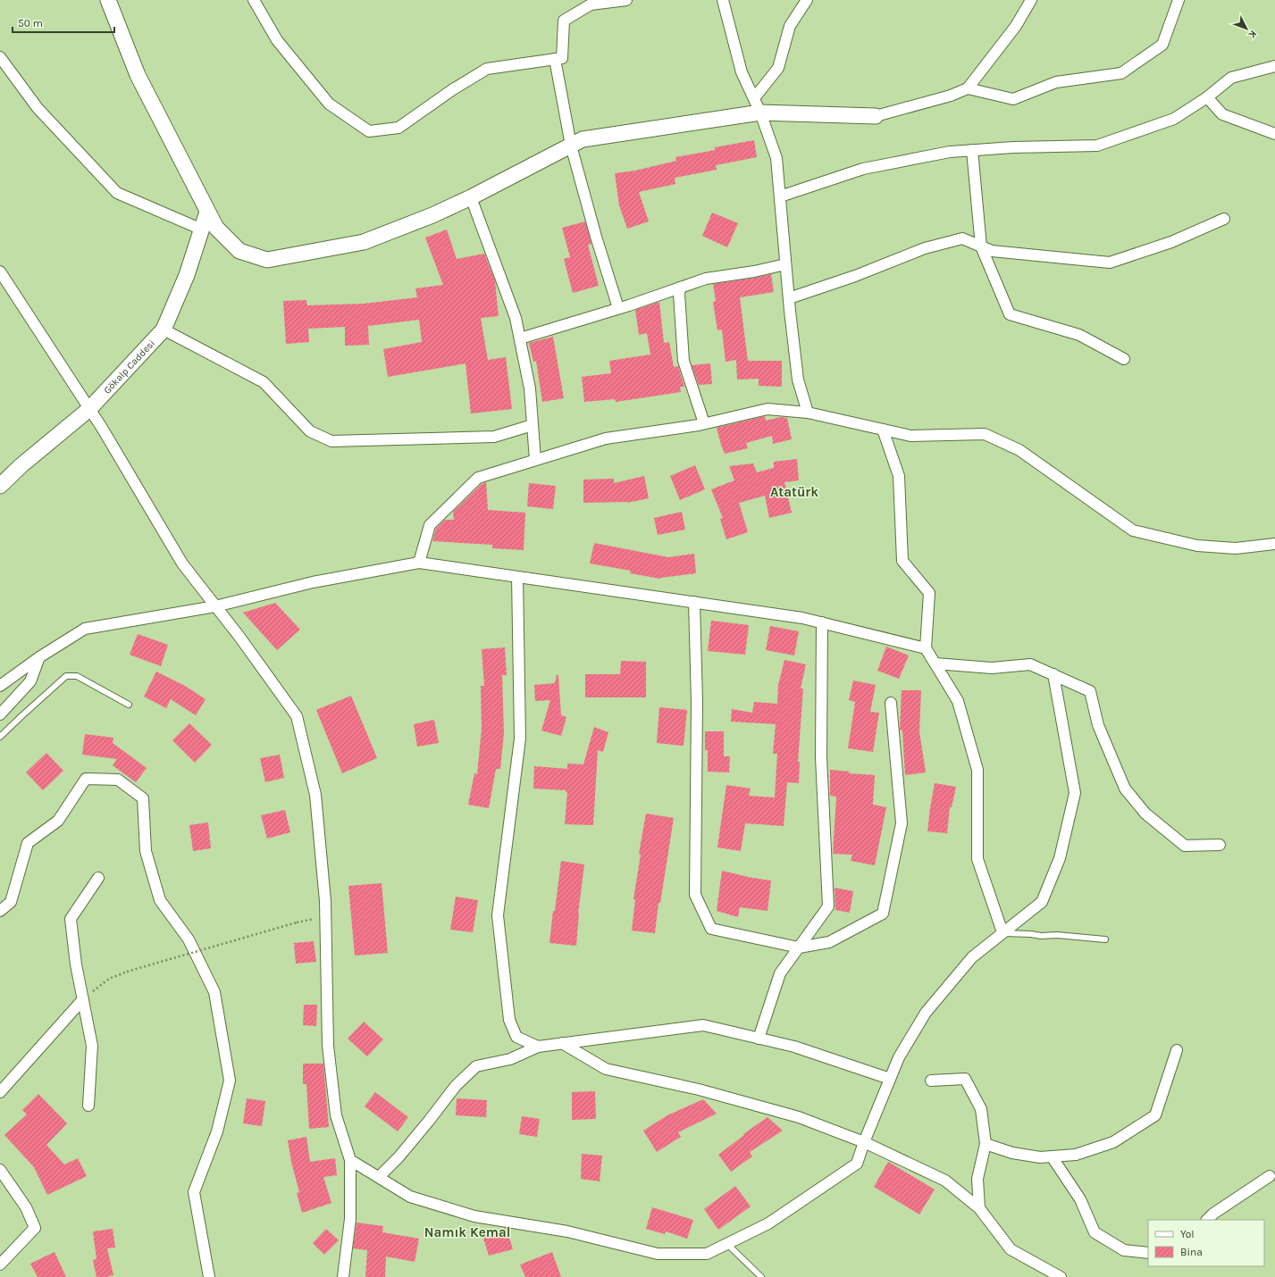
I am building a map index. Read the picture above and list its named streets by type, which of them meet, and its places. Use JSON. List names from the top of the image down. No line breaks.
{"streets":{"main road":["Gökalp Caddesi"]},"districts":["Atatürk","Namık Kemal"],"legend":["Yol","Bina"],"scale_bar":"50 m","north":"bottom right"}
